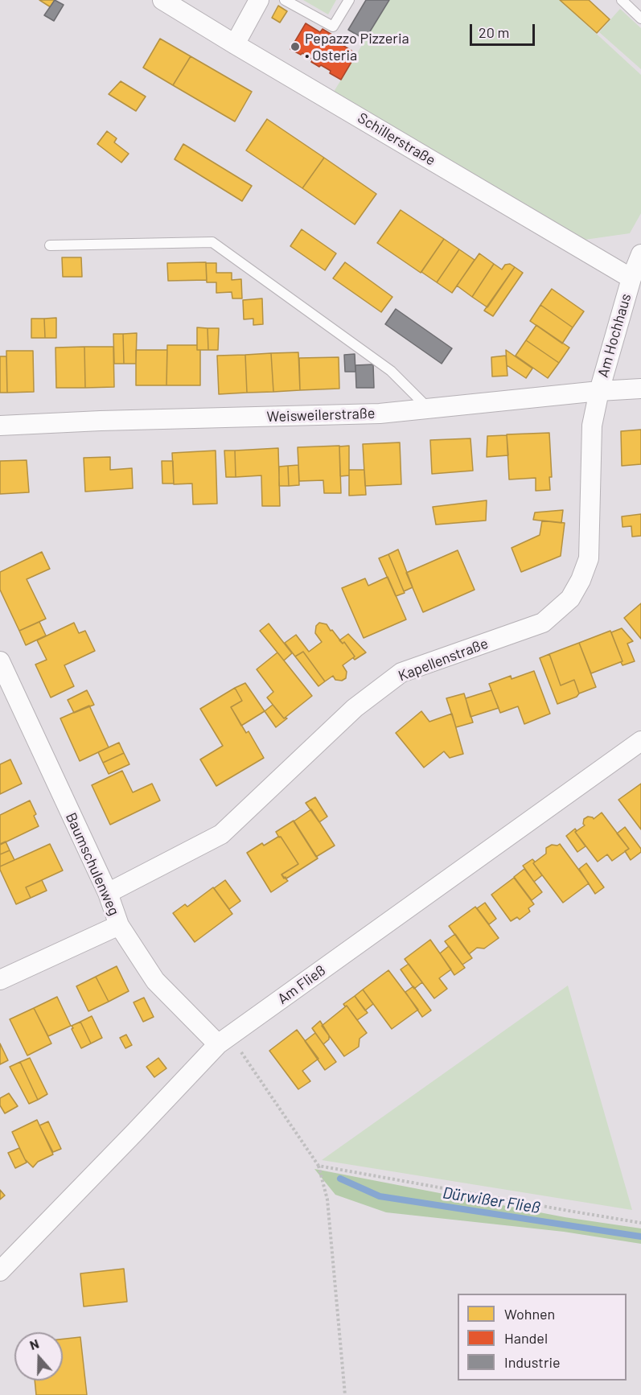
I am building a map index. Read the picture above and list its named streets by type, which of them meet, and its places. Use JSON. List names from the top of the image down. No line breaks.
{"streets":{"street":["Schillerstraße","Am Hochhaus","Weisweilerstraße","Kapellenstraße","Baumschulenweg","Am Fließ"]},"crossings":[["Schillerstraße","Am Hochhaus"],["Am Hochhaus","Weisweilerstraße"],["Am Hochhaus","Kapellenstraße"],["Weisweilerstraße","Kapellenstraße"],["Kapellenstraße","Baumschulenweg"],["Baumschulenweg","Am Fließ"]],"water":["Dürwißer Fließ"],"places":["Pepazzo Pizzeria • Osteria"],"legend":["Wohnen","Handel","Industrie"],"scale_bar":"20 m","north":"top"}
